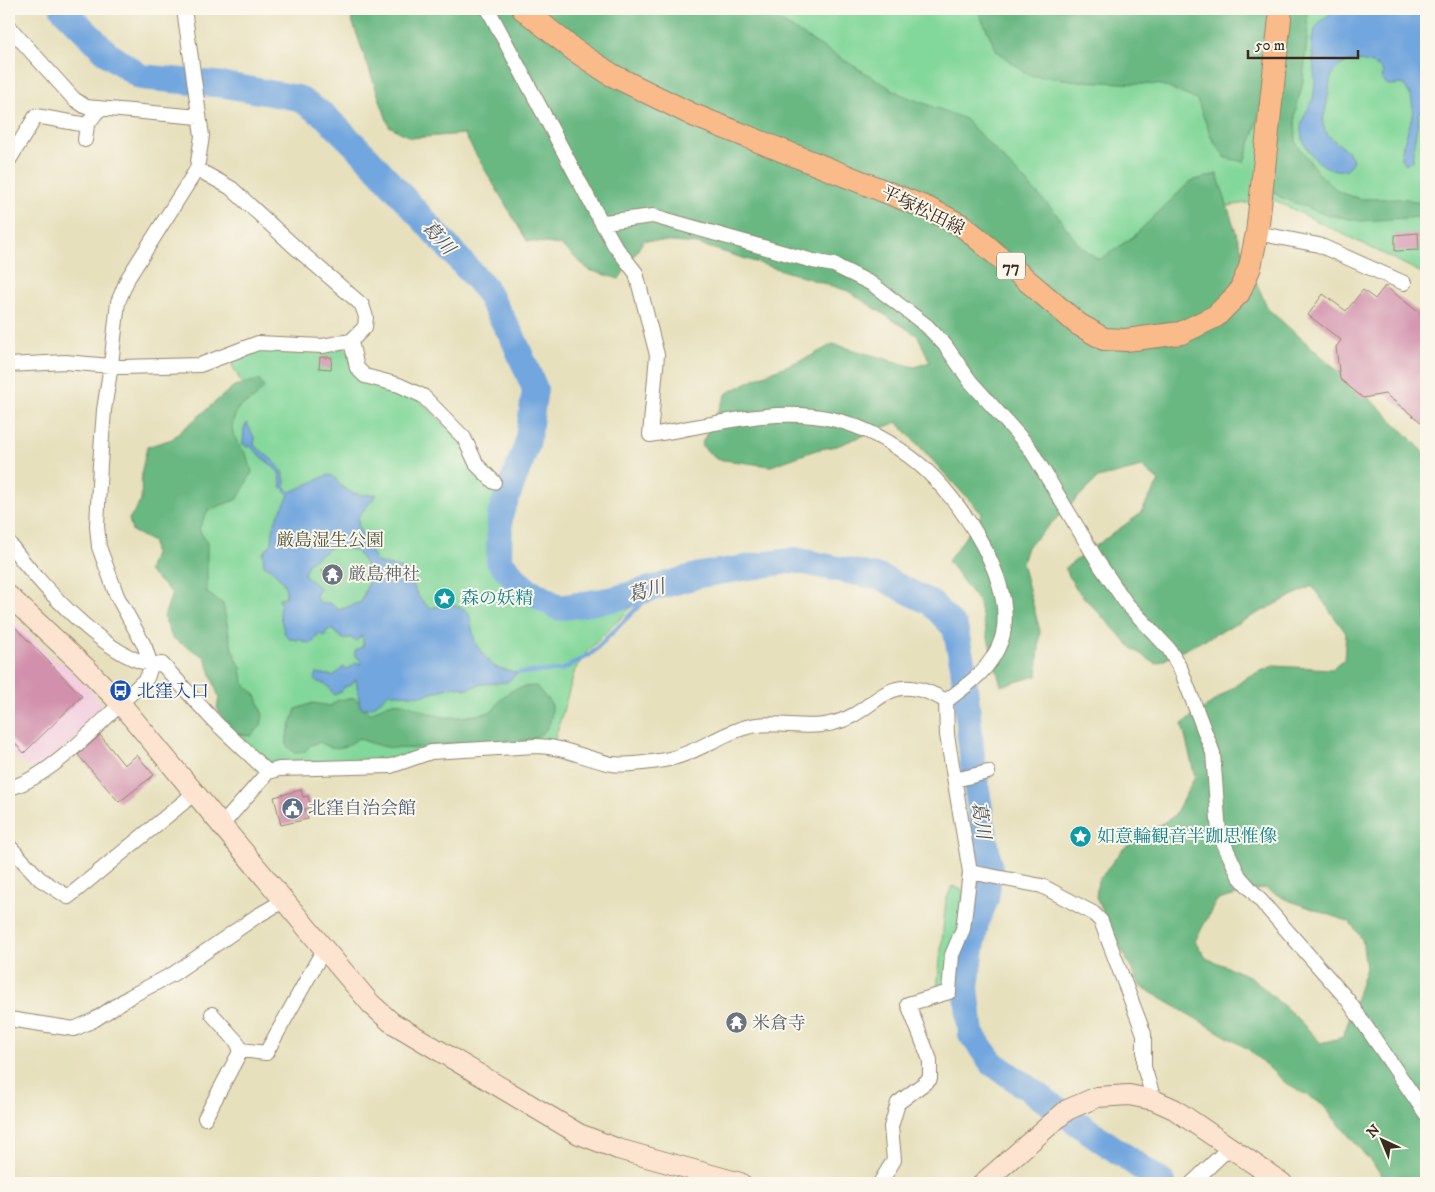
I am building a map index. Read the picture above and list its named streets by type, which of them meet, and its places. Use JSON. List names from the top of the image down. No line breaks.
{"streets":{"main road":["平塚松田線","77"]},"water":["葛川"],"parks":["厳島湿生公園"],"places":{"temple":["厳島神社","米倉寺"],"place":["森の妖精","如意輪観音半跏思惟像"],"bus stop":["北窪入口"],"public building":["北窪自治会館"]},"scale_bar":"50 m","north":"top left"}
